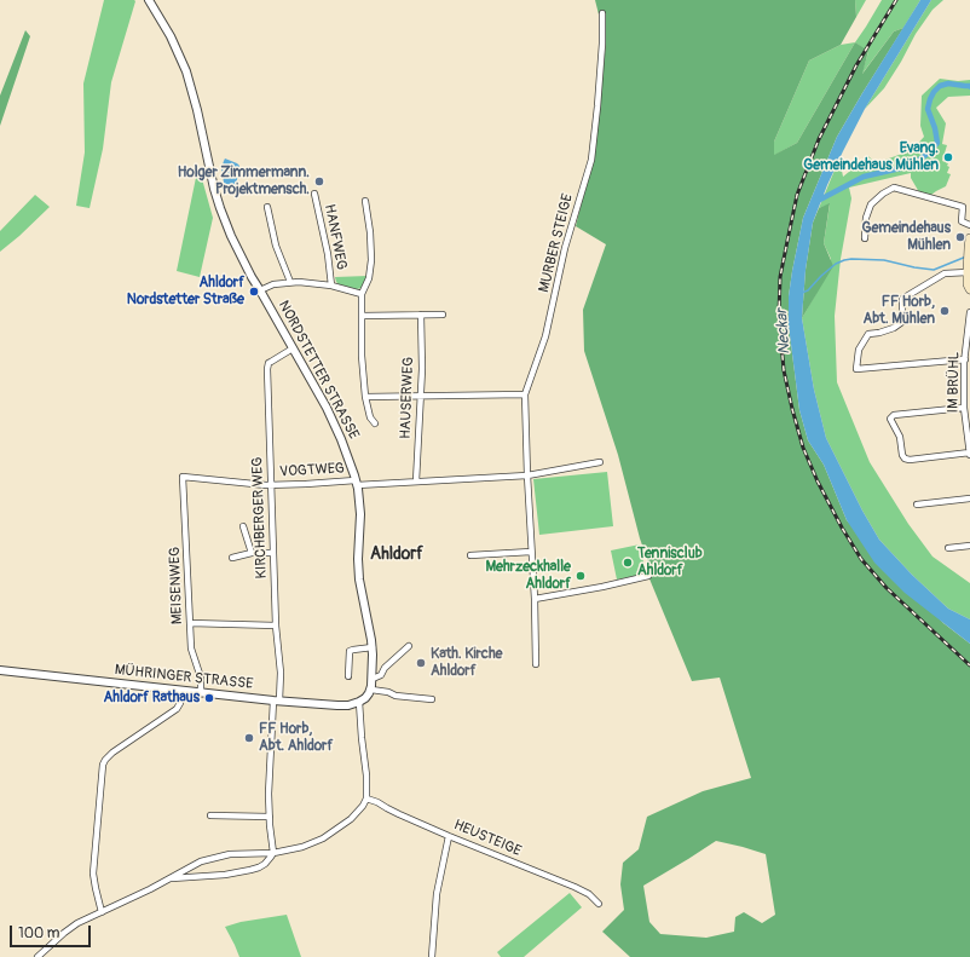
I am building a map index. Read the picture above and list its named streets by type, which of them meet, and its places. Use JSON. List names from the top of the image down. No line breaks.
{"streets":{"street":["HANFWEG","MURBER STEIGE","NORDSTETTER STRASSE","IM BRÜHL","HAUSERWEG","VOGTWEG","KIRCHBERGER WEG","MEISENWEG","MÜHRINGER STRASSE","HEUSTEIGE"]},"crossings":[["NORDSTETTER STRASSE","VOGTWEG"],["NORDSTETTER STRASSE","KIRCHBERGER WEG"],["VOGTWEG","KIRCHBERGER WEG"],["VOGTWEG","MEISENWEG"],["KIRCHBERGER WEG","MÜHRINGER STRASSE"],["MEISENWEG","MÜHRINGER STRASSE"]],"districts":["Ahldorf"],"water":["Neckar"],"places":["Evang. Gemeindehaus Mühlen","Holger Zimmermann. Projektmensch.","Gemeindehaus Mühlen","Ahldorf Nordstetter Straße","FF Horb, Abt. Mühlen","Tennisclub Ahldorf","Mehrzeckhalle Ahldorf","Kath. Kirche Ahldorf","Ahldorf Rathaus","FF Horb, Abt. Ahldorf"],"scale_bar":"100 m"}
